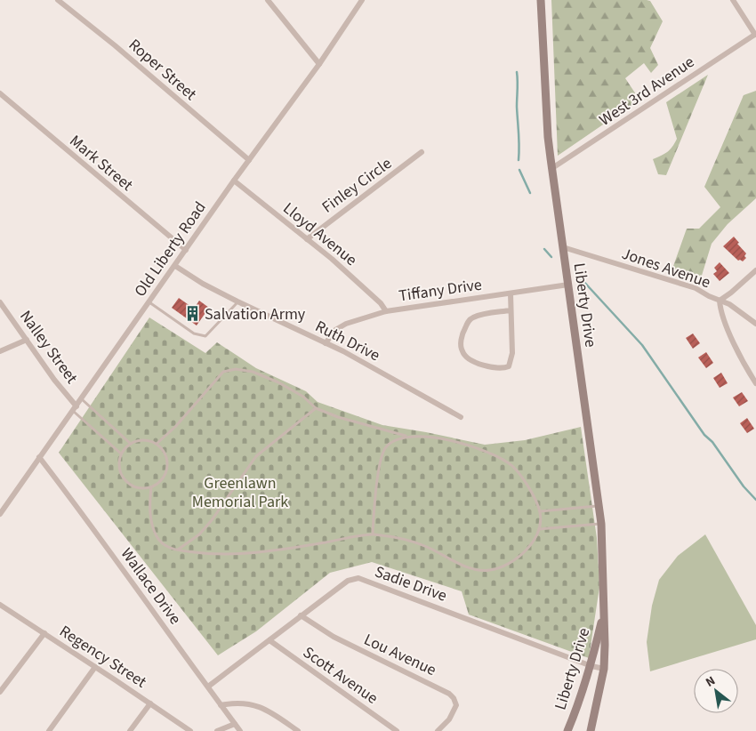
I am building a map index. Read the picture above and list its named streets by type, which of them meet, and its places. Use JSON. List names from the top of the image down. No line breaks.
{"streets":{"main road":["Liberty Drive"],"street":["Roper Street","West 3rd Avenue","Mark Street","Finley Circle","Lloyd Avenue","Old Liberty Road","Jones Avenue","Tiffany Drive","Ruth Drive","Nalley Street","Sadie Drive","Wallace Drive","Lou Avenue","Regency Street","Scott Avenue"]},"crossings":[["Roper Street","Old Liberty Road"],["West 3rd Avenue","Liberty Drive"],["Mark Street","Old Liberty Road"],["Finley Circle","Lloyd Avenue"],["Lloyd Avenue","Old Liberty Road"],["Lloyd Avenue","Tiffany Drive"],["Old Liberty Road","Ruth Drive"],["Old Liberty Road","Nalley Street"],["Old Liberty Road","Wallace Drive"],["Jones Avenue","Liberty Drive"],["Tiffany Drive","Liberty Drive"],["Tiffany Drive","Ruth Drive"],["Liberty Drive","Sadie Drive"],["Sadie Drive","Wallace Drive"],["Sadie Drive","Lou Avenue"],["Sadie Drive","Scott Avenue"]],"parks":["Greenlawn Memorial Park"],"places":{"building":["Salvation Army"]},"north":"top left"}
